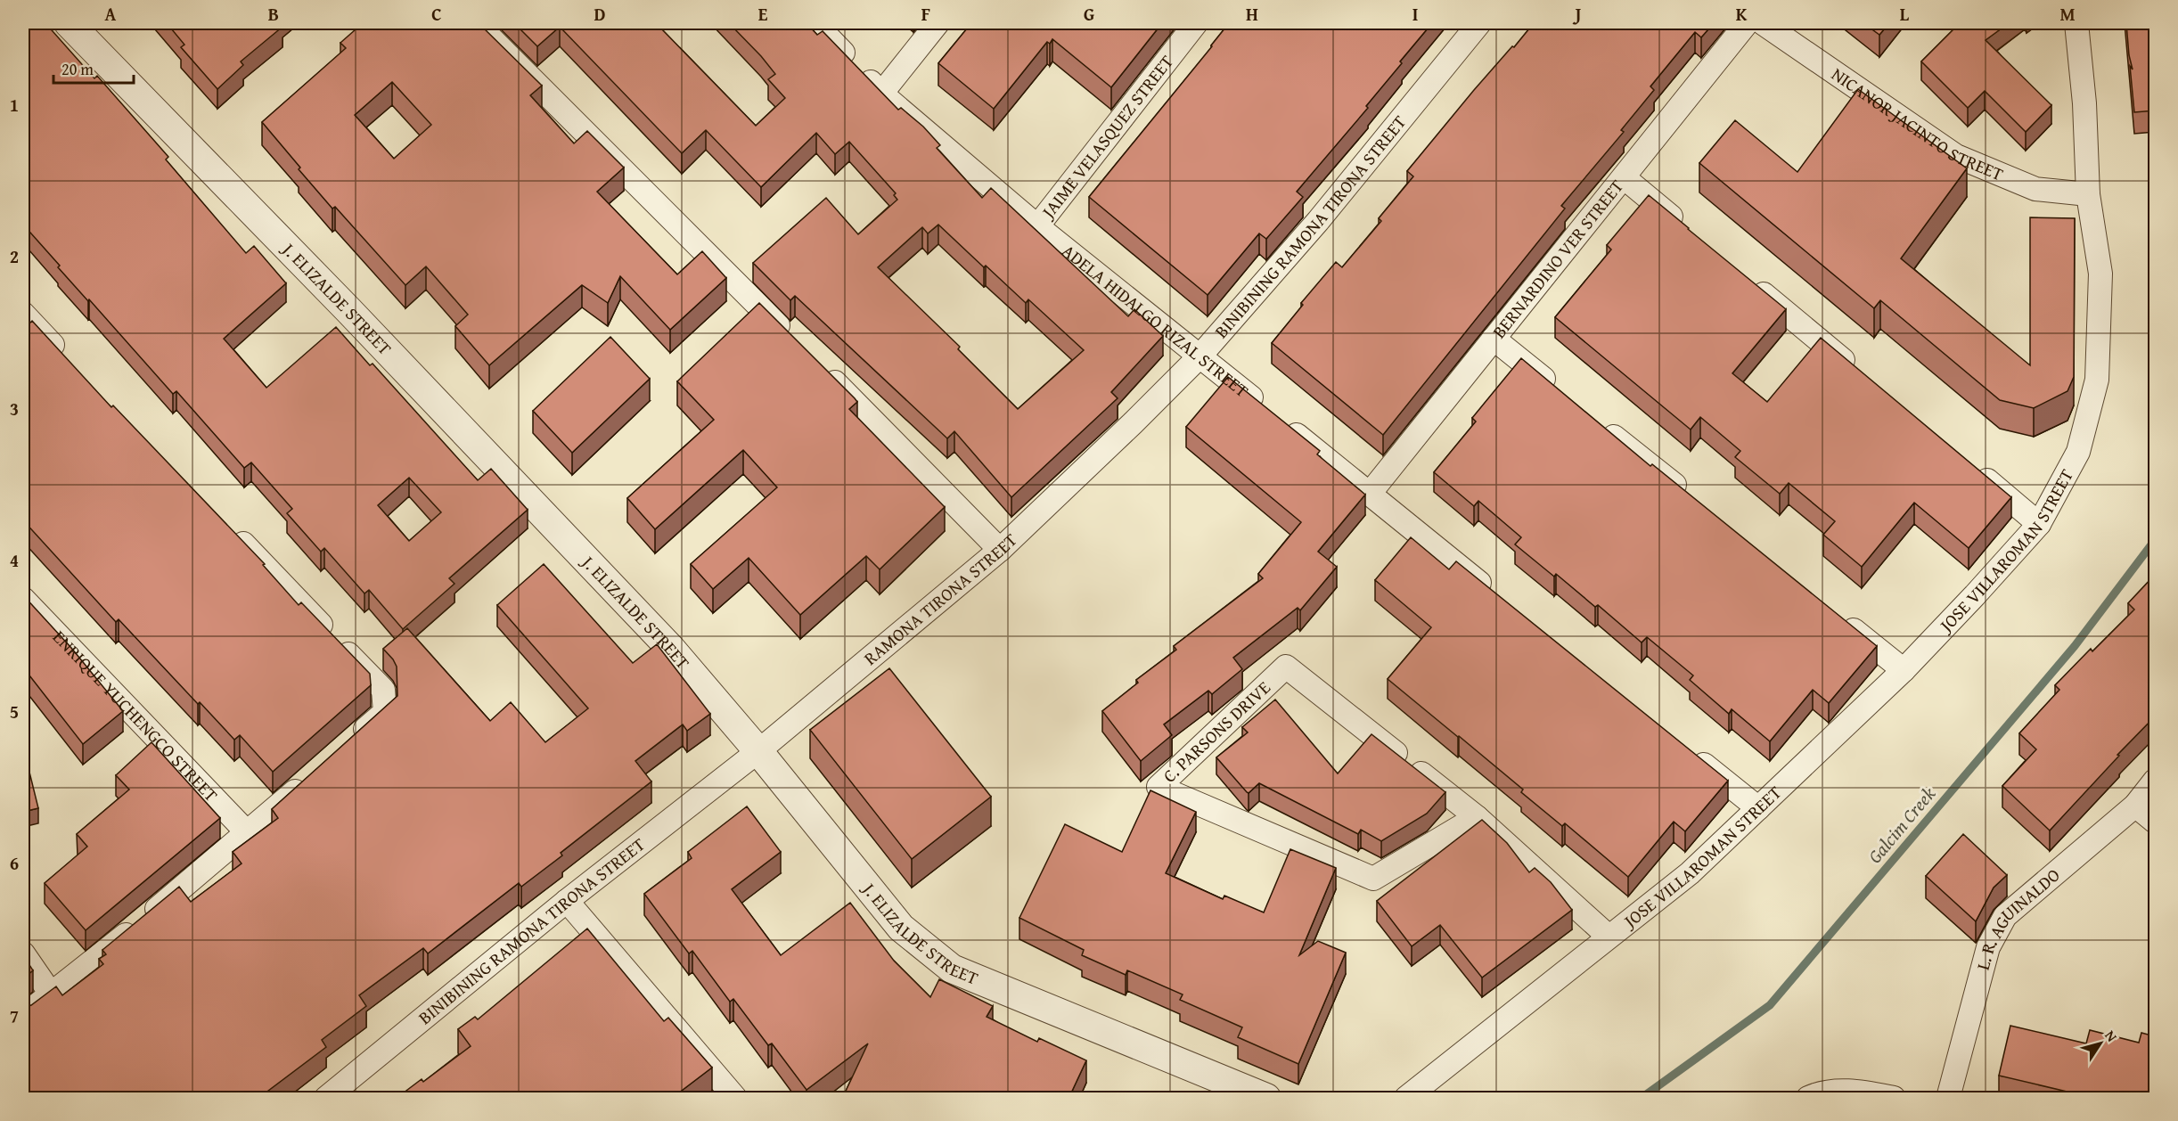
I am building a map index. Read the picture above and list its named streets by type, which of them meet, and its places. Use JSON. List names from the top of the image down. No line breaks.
{"streets":{"street":["NICANOR JACINTO STREET","JAIME VELASQUEZ STREET","BINIBINING RAMONA TIRONA STREET","BERNARDINO VER STREET","J. ELIZALDE STREET","ADELA HIDALGO RIZAL STREET","JOSE VILLAROMAN STREET","RAMONA TIRONA STREET","ENRIQUE YUCHENGCO STREET","C. PARSONS DRIVE","L. R. AGUINALDO"]},"crossings":[["NICANOR JACINTO STREET","JOSE VILLAROMAN STREET"],["JAIME VELASQUEZ STREET","ADELA HIDALGO RIZAL STREET"],["BINIBINING RAMONA TIRONA STREET","J. ELIZALDE STREET"],["BINIBINING RAMONA TIRONA STREET","ADELA HIDALGO RIZAL STREET"],["BINIBINING RAMONA TIRONA STREET","RAMONA TIRONA STREET"],["BERNARDINO VER STREET","ADELA HIDALGO RIZAL STREET"],["J. ELIZALDE STREET","RAMONA TIRONA STREET"],["JOSE VILLAROMAN STREET","C. PARSONS DRIVE"]],"water":["Galcim Creek"],"scale_bar":"20 m","north":"top right","grid":{"columns":["A","B","C","D","E","F","G","H","I","J","K","L","M"],"rows":["1","2","3","4","5","6","7"]}}
